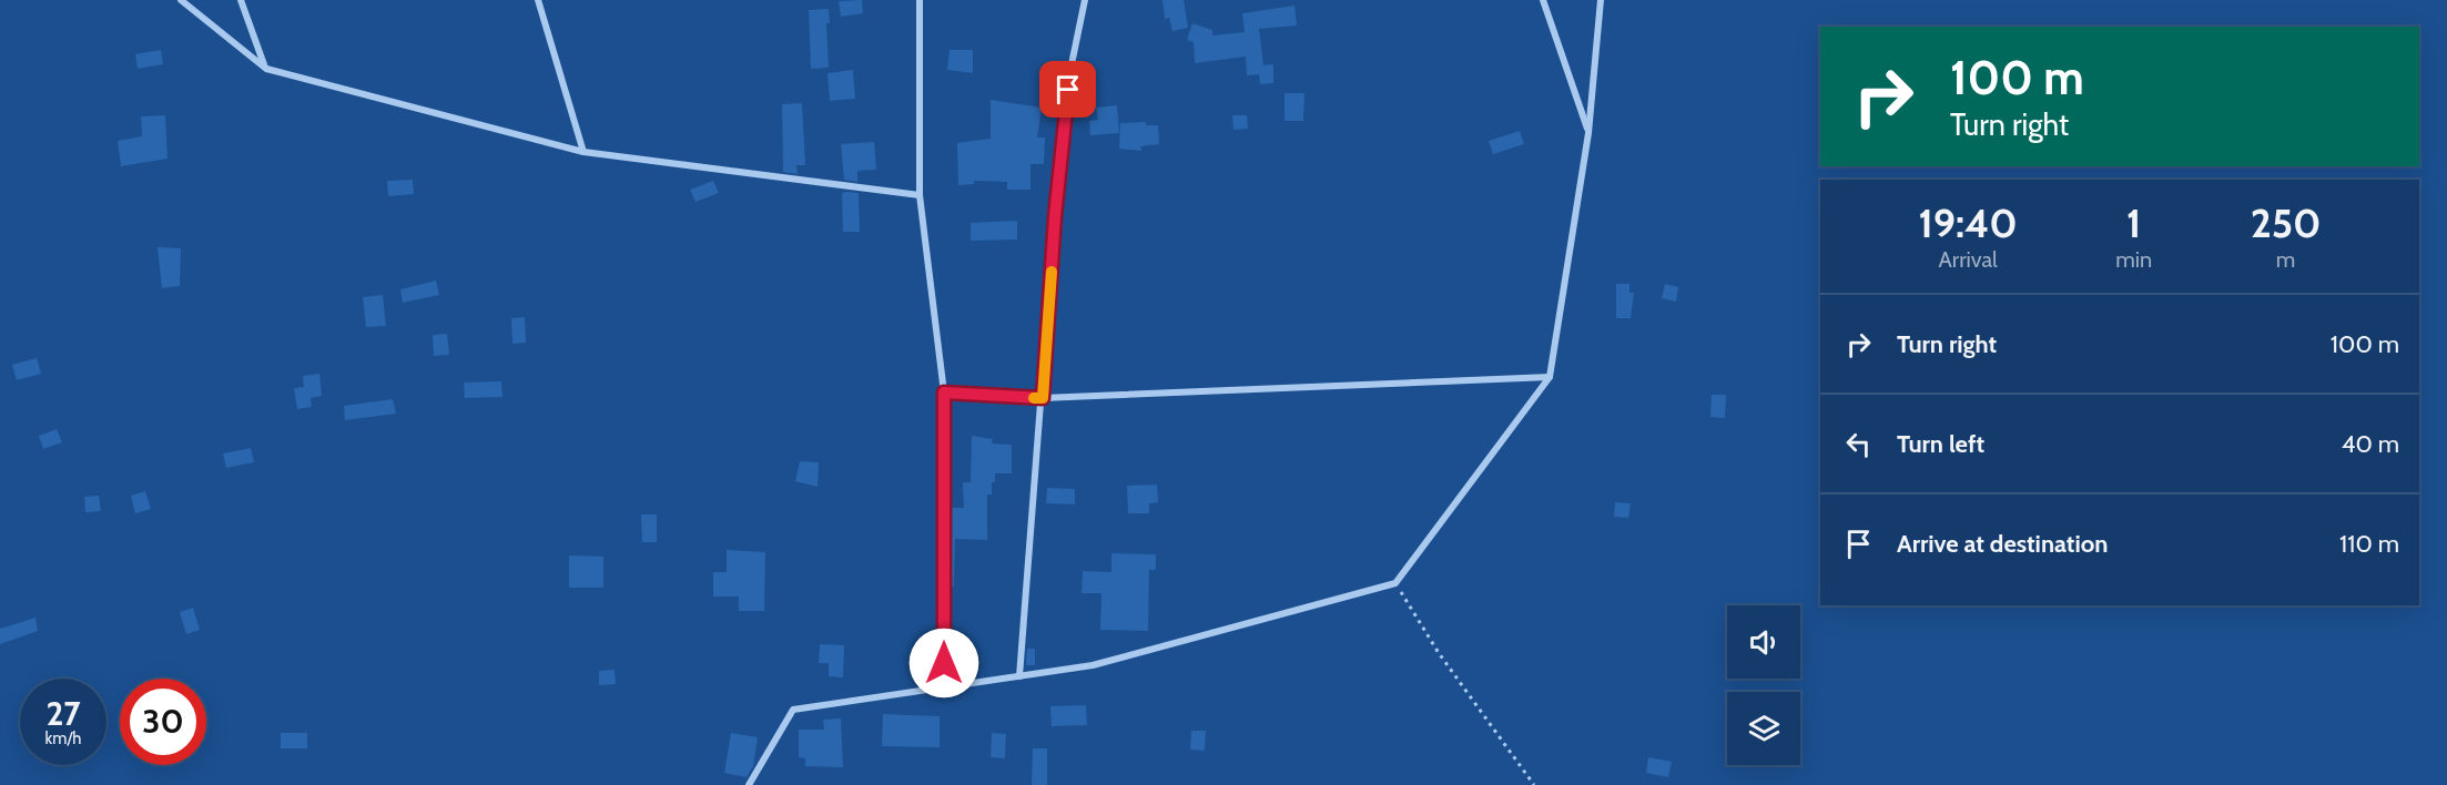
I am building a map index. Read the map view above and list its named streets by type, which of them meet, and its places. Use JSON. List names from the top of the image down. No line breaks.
{"page":{"turn":["100 m","Turn right"],"eta":["19:40","Arrival","1","min","250","m"],"list":[{"name":"Turn right","value":"100 m"},{"name":"Turn left","value":"40 m"},{"name":"Arrive at destination","value":"110 m"}],"speed":"27 km/h","limit":"30"}}
